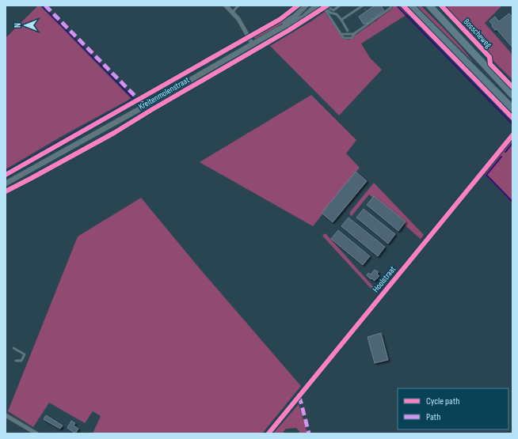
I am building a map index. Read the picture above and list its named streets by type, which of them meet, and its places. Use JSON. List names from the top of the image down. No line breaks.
{"streets":{"main road":["Bosscheweg"],"street":["Kreitenmolenstraat","Hoolstraat"]},"legend":["Cycle path","Path"],"north":"left"}
